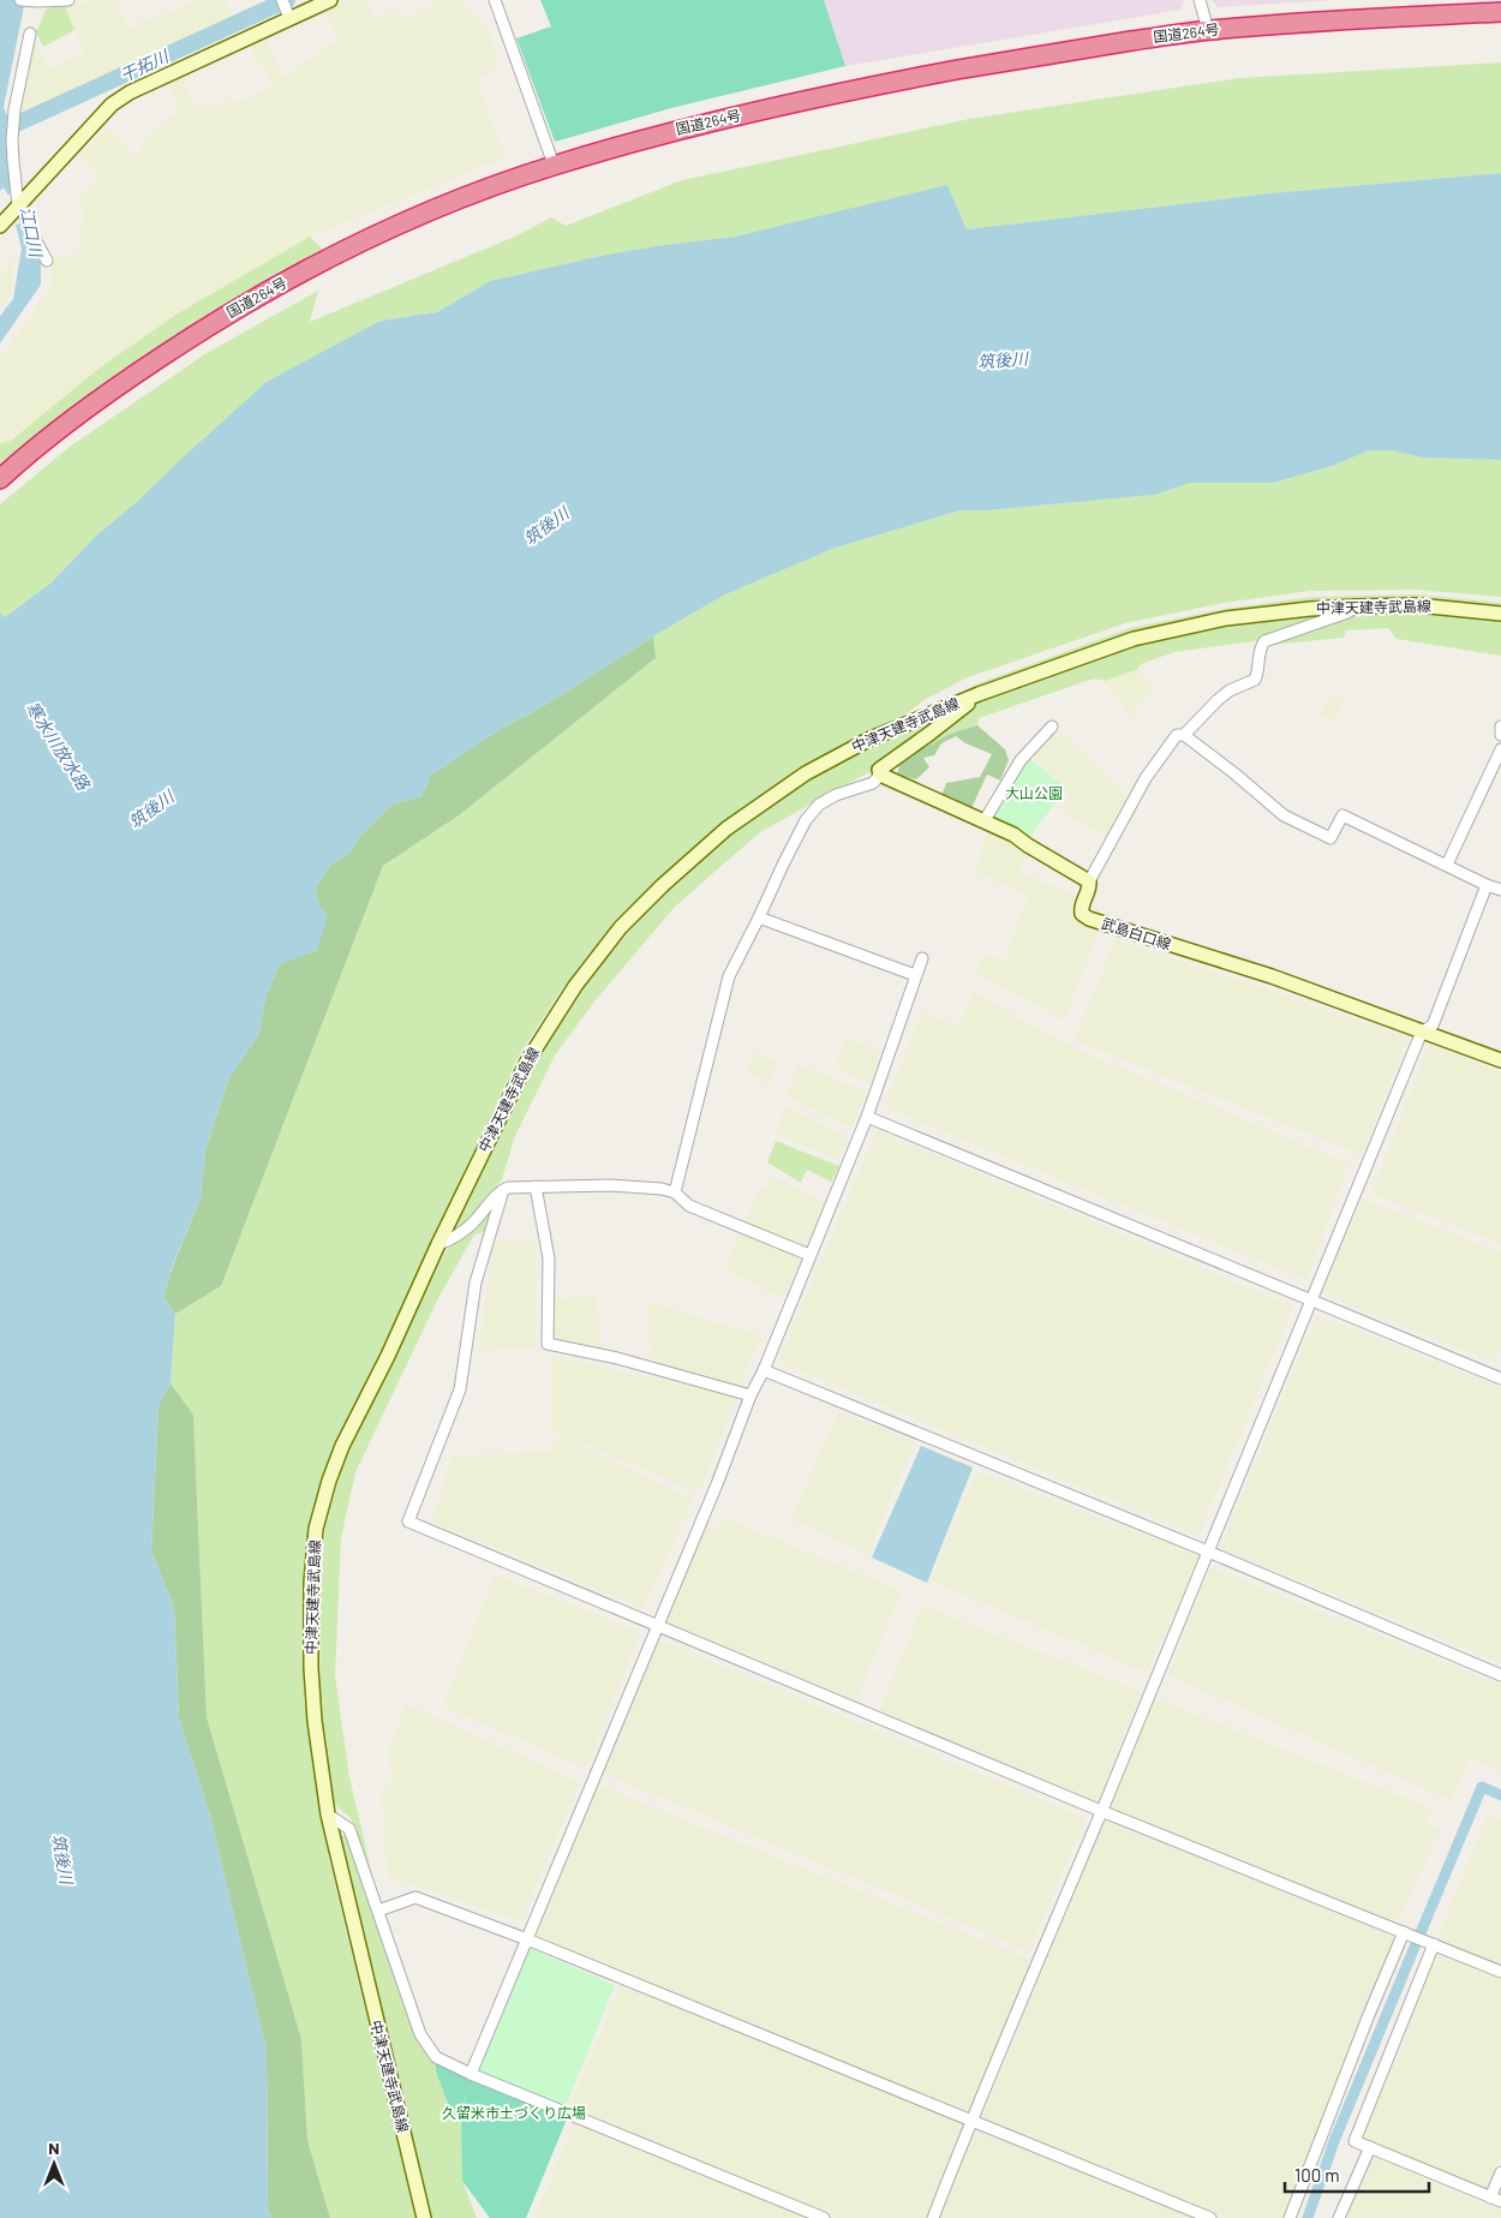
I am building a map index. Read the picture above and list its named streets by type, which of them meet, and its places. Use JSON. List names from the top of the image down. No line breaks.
{"streets":{"highway":["国道264号"],"main road":["中津天建寺武島線","武島白口線"]},"water":["干拓川","江口川","筑後川","寒水川放水路"],"parks":["大山公園","久留米市土づくり広場"],"scale_bar":"100 m","north":"top"}
